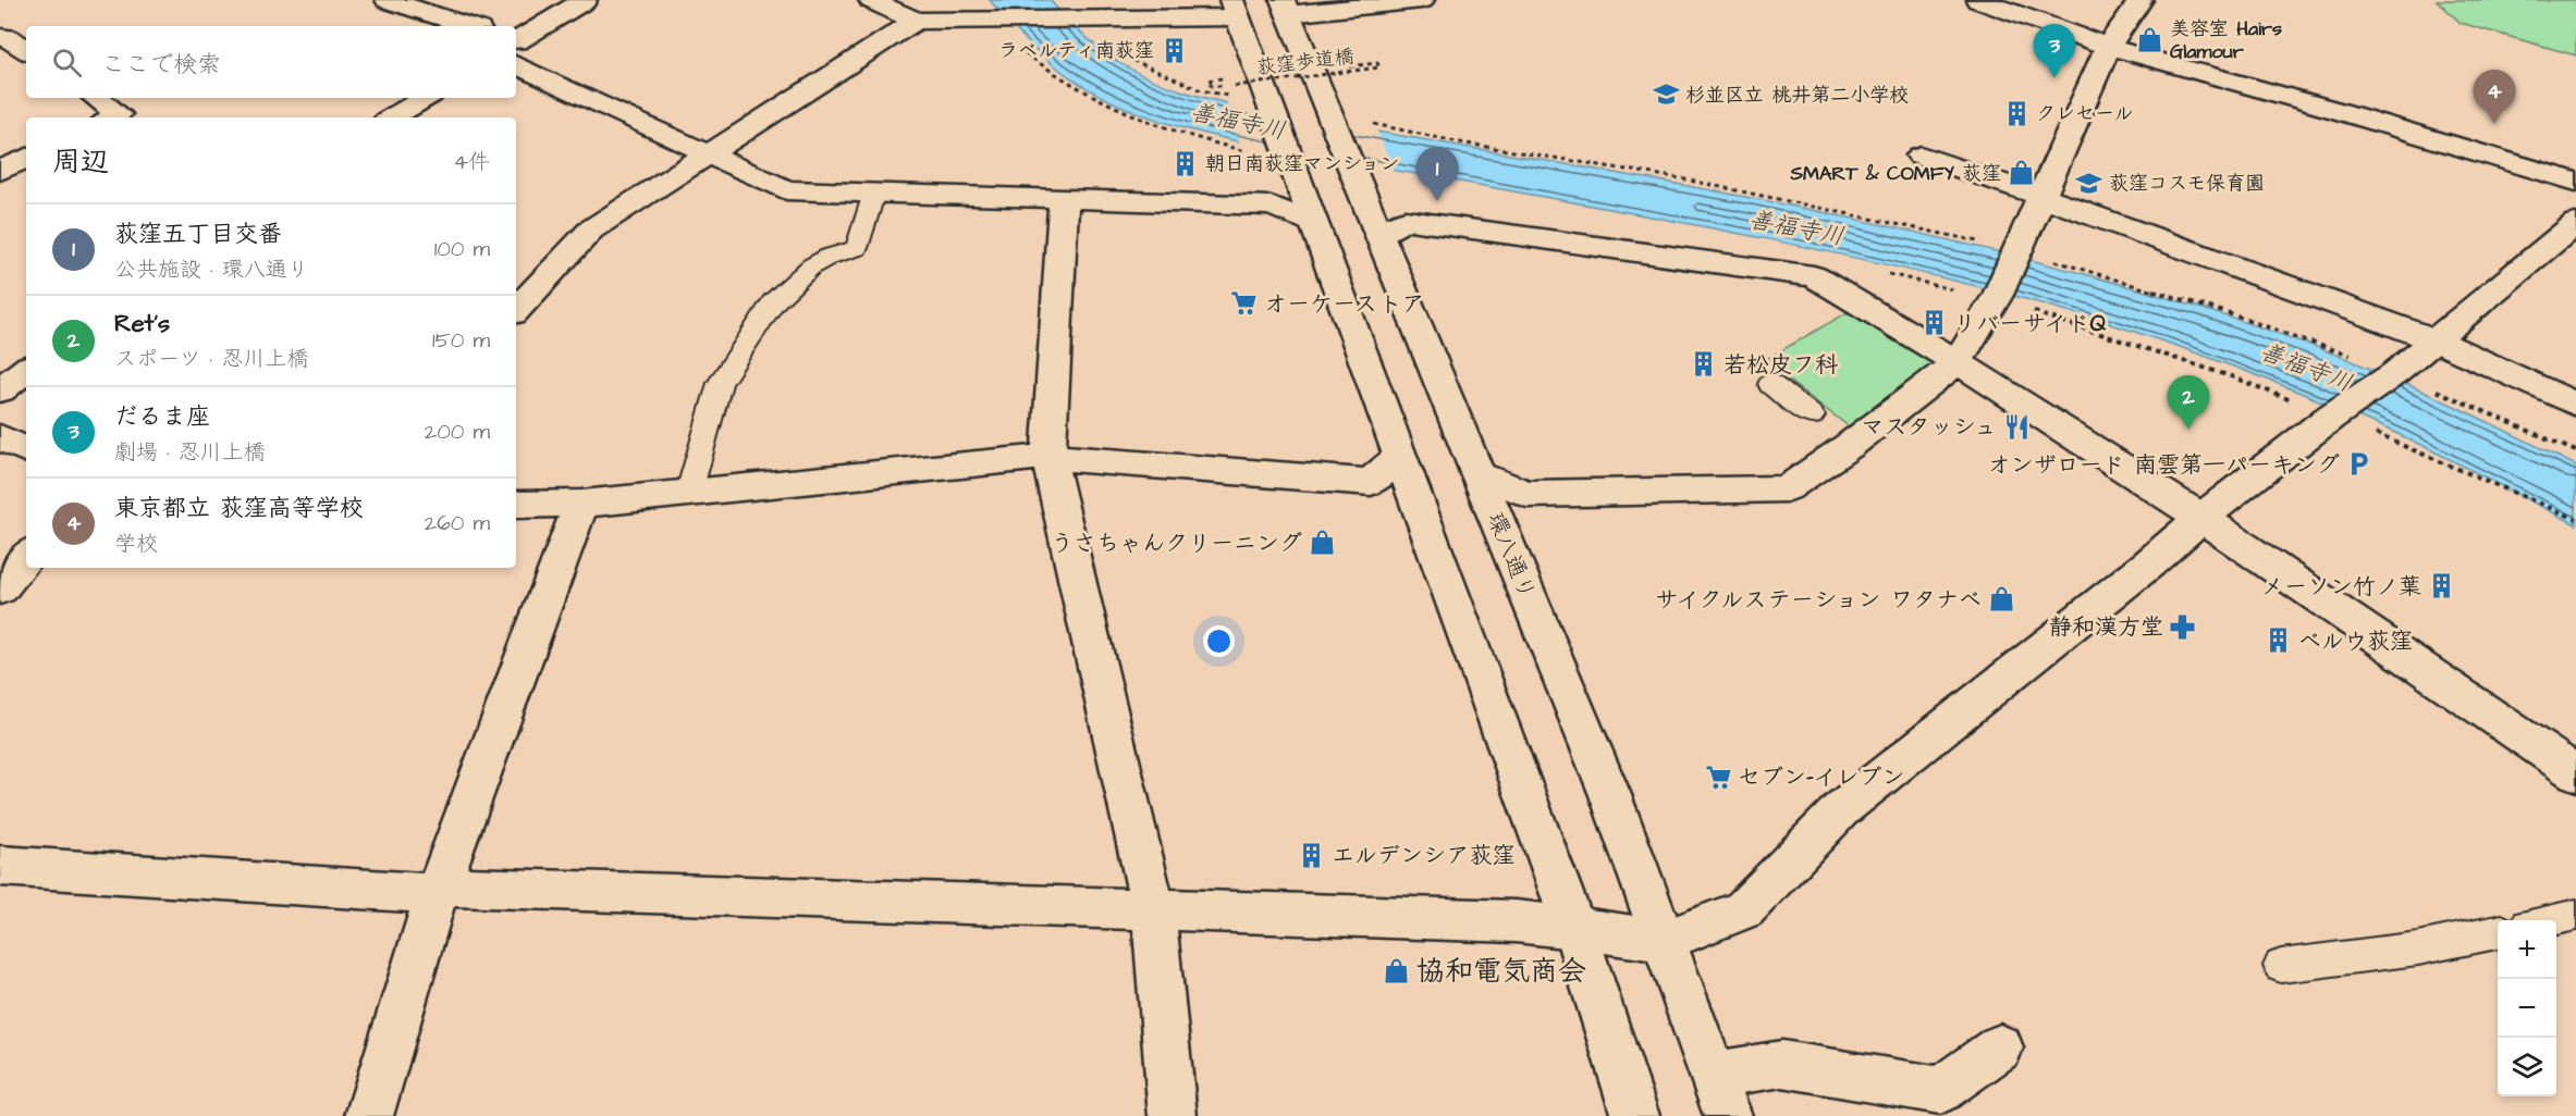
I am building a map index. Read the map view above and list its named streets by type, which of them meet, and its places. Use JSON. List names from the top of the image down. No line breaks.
{"streets":{"street":["環八通り"],"path":["荻窪歩道橋"]},"water":["善福寺川"],"places":{"shop":["美容室 Hairs Glamour","SMART & COMFY 荻窪","うさちゃんクリーニング","サイクルステーション ワタナベ","協和電気商会"],"building":["ラベルティ南荻窪","クレセール","朝日南荻窪マンション","リバーサイドQ","若松皮フ科","メーソン竹ノ葉","ベルウ荻窪","エルデンシア荻窪"],"school or university":["杉並区立 桃井第二小学校","荻窪コスモ保育園"],"supermarket":["オーケーストア","セブン-イレブン"],"restaurant":["マスタッシュ"],"parking":["オンザロード 南雲第一パーキング"],"pharmacy":["静和漢方堂"]},"page":{"pins":["3","4","1","2"],"search":"ここで検索","heading":["周辺","4件"],"list":[{"mark":"1","name":"荻窪五丁目交番","note":"公共施設 · 環八通り","value":"100 m"},{"mark":"2","name":"Ret's","note":"スポーツ · 忍川上橋","value":"150 m"},{"mark":"3","name":"だるま座","note":"劇場 · 忍川上橋","value":"200 m"},{"mark":"4","name":"東京都立 荻窪高等学校","note":"学校","value":"260 m"}],"map_buttons":["+","−"]}}
